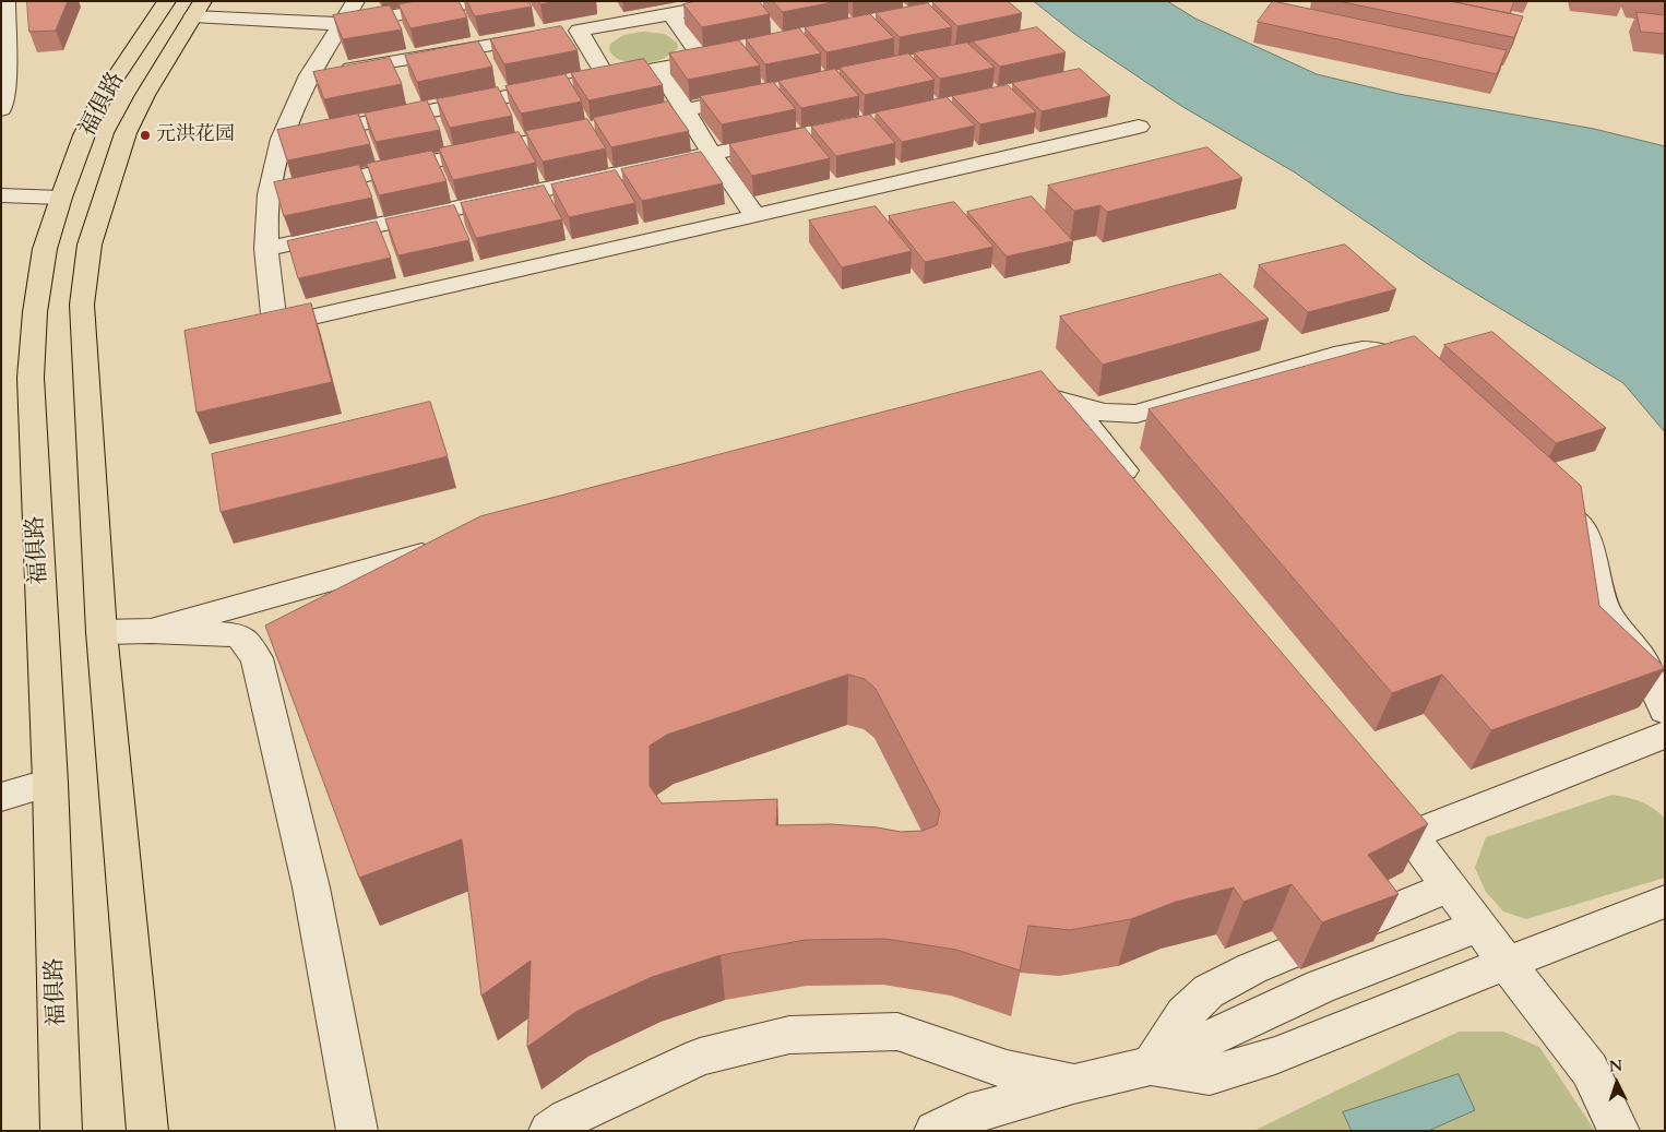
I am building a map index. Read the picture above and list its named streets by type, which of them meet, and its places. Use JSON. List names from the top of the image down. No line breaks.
{"streets":{"main road":["福俱路"]},"places":["元洪花园"],"north":"top"}
